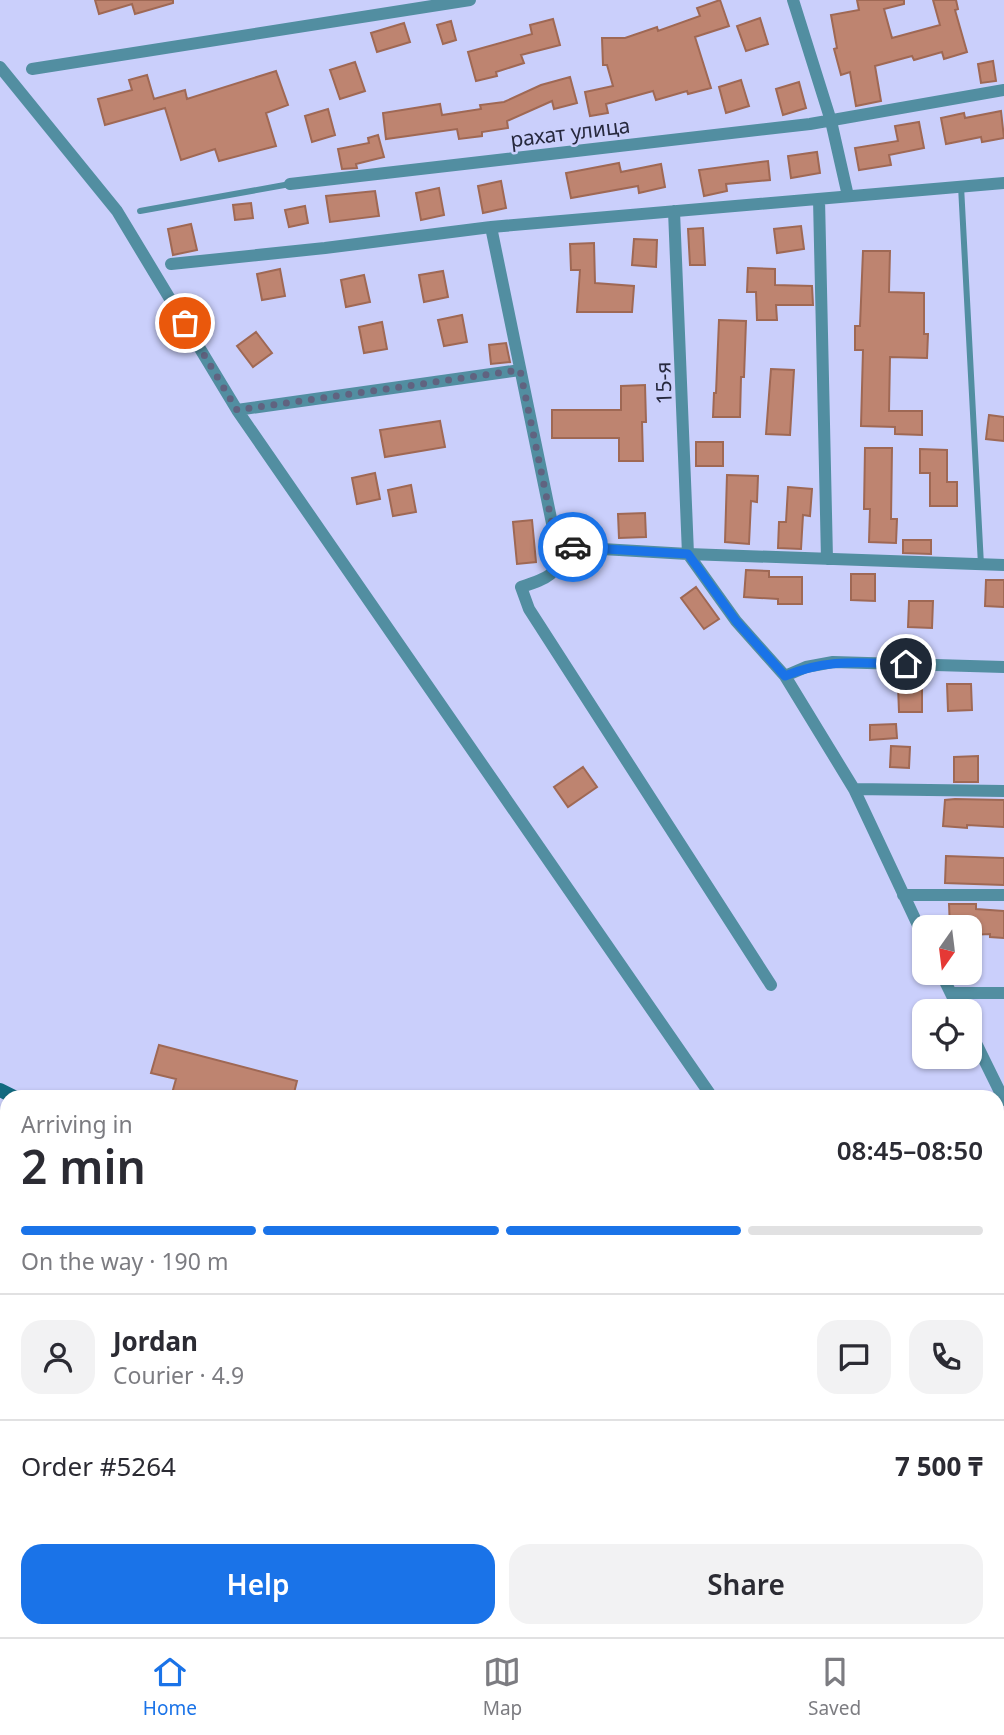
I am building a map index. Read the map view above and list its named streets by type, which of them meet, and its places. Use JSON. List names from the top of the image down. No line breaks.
{"streets":{"street":["рахат улица","15-я"]},"north":"bottom","page":{"heading":["2 min","Arriving in","08:45–08:50"],"panel":["Jordan","Courier · 4.9","Order #5264","7 500 ₸"],"bar":"On the way · 190 m","buttons":["Help","Share"],"tabs":["Home","Map","Saved"]}}
